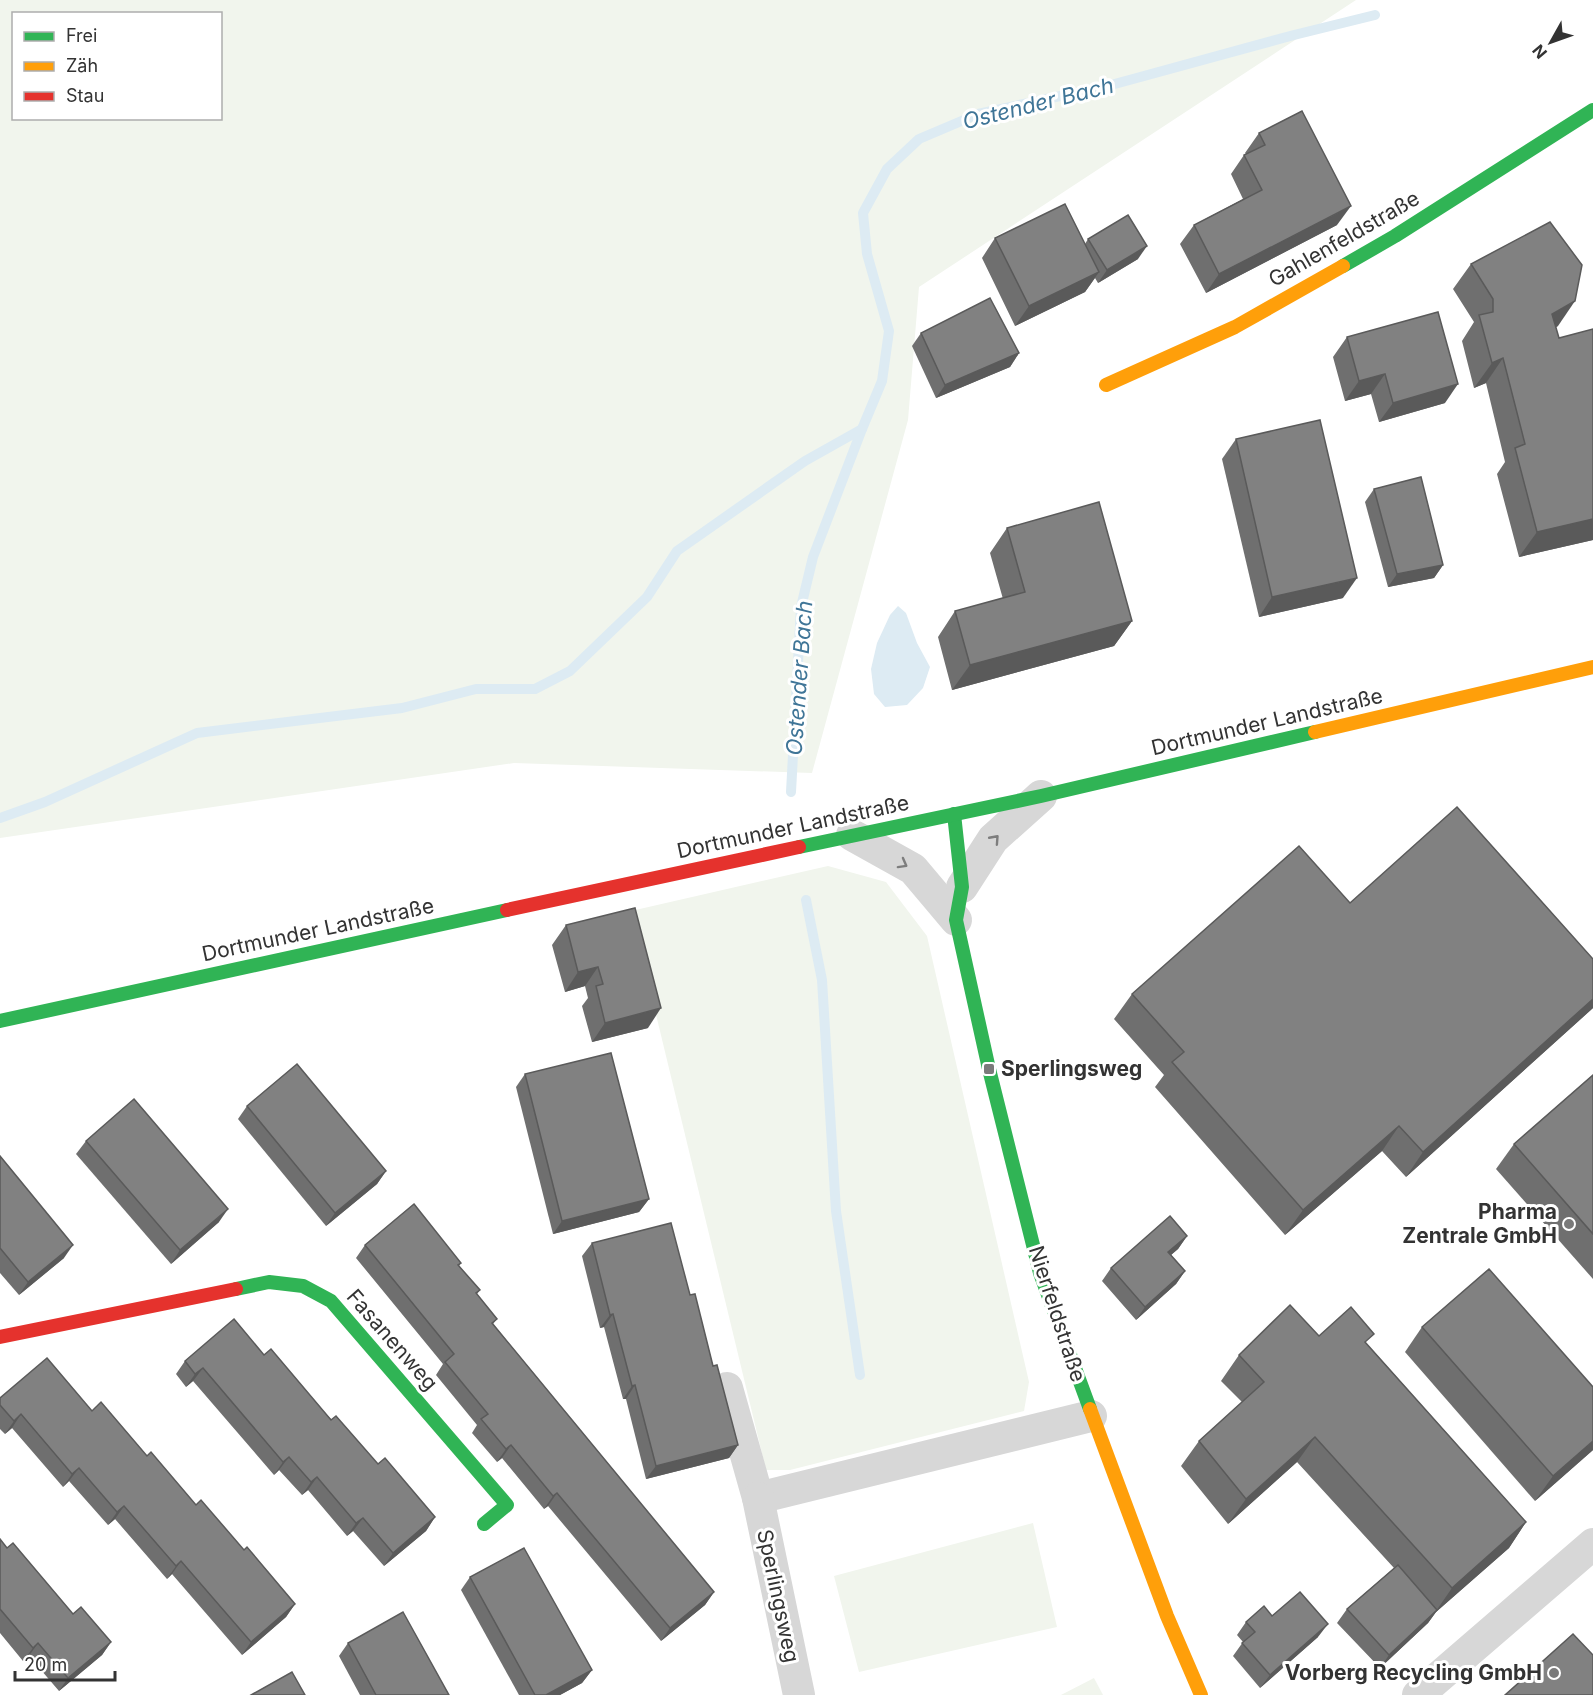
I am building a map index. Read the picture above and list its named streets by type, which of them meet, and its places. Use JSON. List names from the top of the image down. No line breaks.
{"streets":{"street":["Gahlenfeldstraße","Dortmunder Landstraße","Nierfeldstraße","Fasanenweg","Sperlingsweg"]},"crossings":[["Dortmunder Landstraße","Nierfeldstraße"]],"water":["Ostender Bach"],"places":{"transit":["Sperlingsweg"],"other":["Pharma Zentrale GmbH","Vorberg Recycling GmbH"]},"legend":["Frei","Zäh","Stau"],"scale_bar":"20 m","north":"bottom left"}
